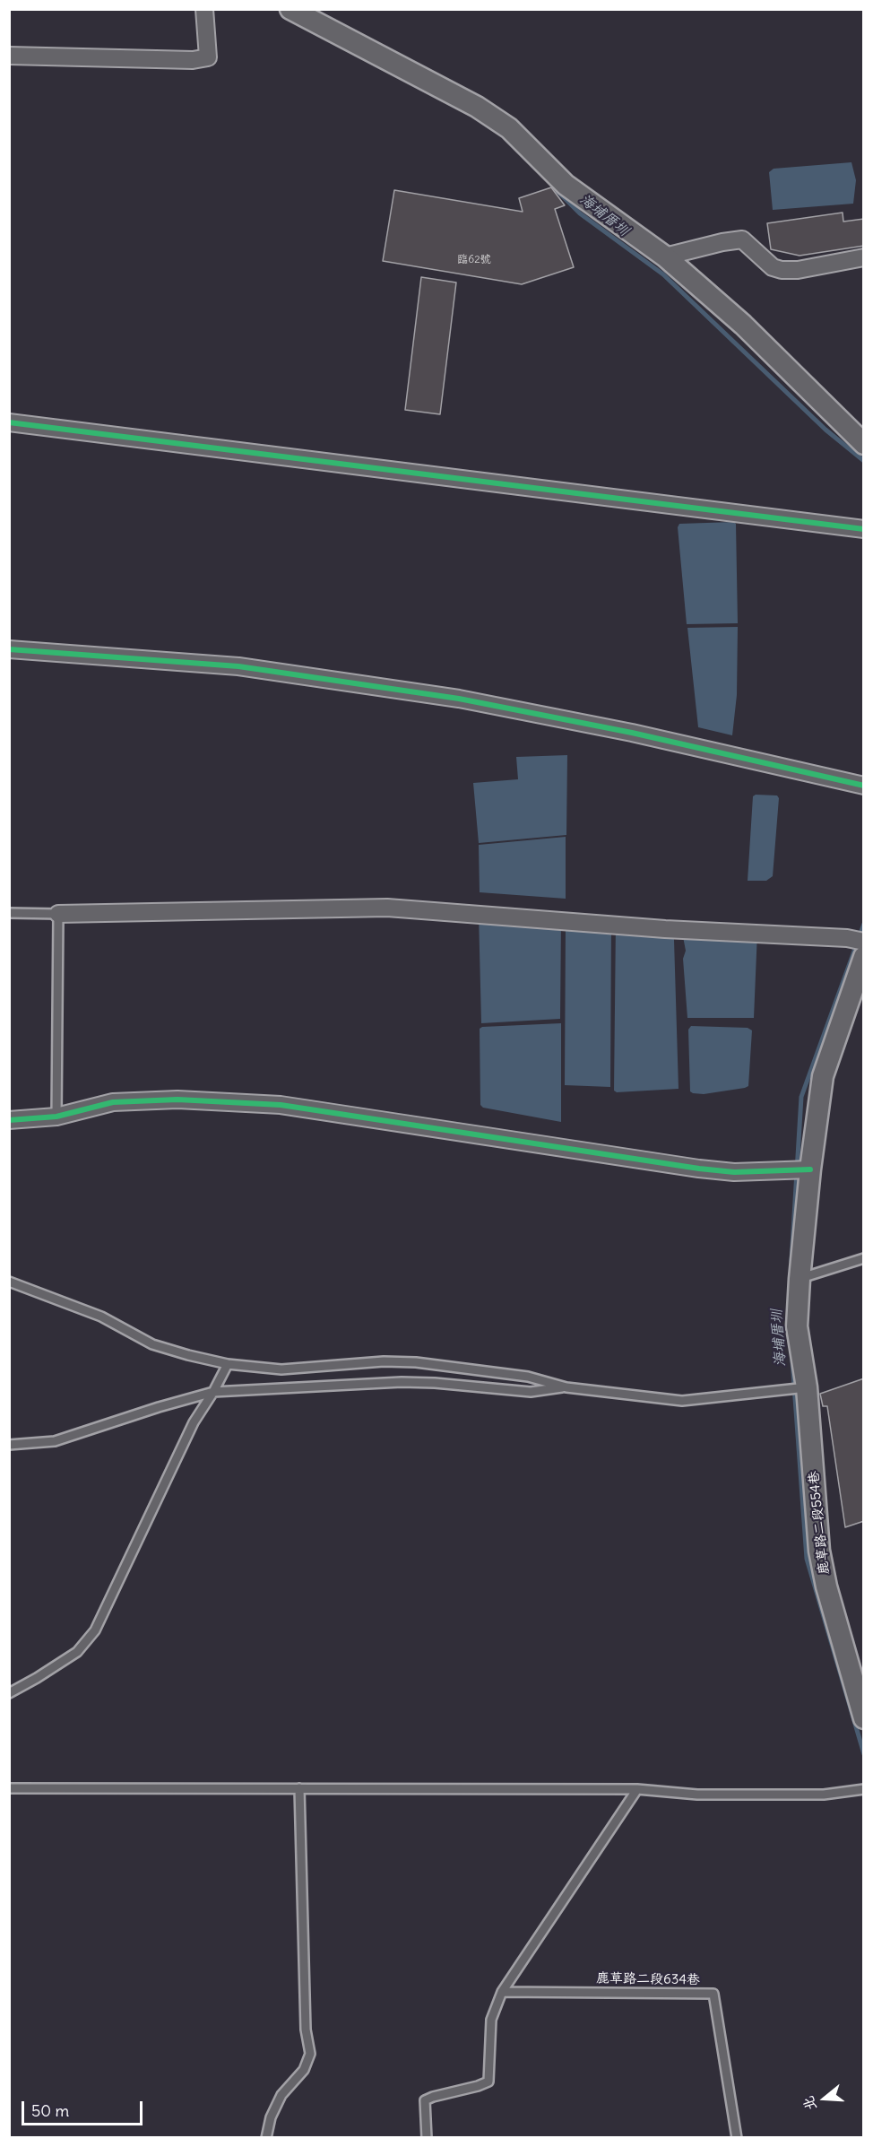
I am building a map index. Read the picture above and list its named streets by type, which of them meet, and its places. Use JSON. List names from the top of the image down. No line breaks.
{"streets":{"street":["鹿草路二段554巷"],"lane":["鹿草路二段634巷"]},"water":["海埔厝圳"],"house_numbers":["臨62號"],"scale_bar":"50 m","north":"left"}
